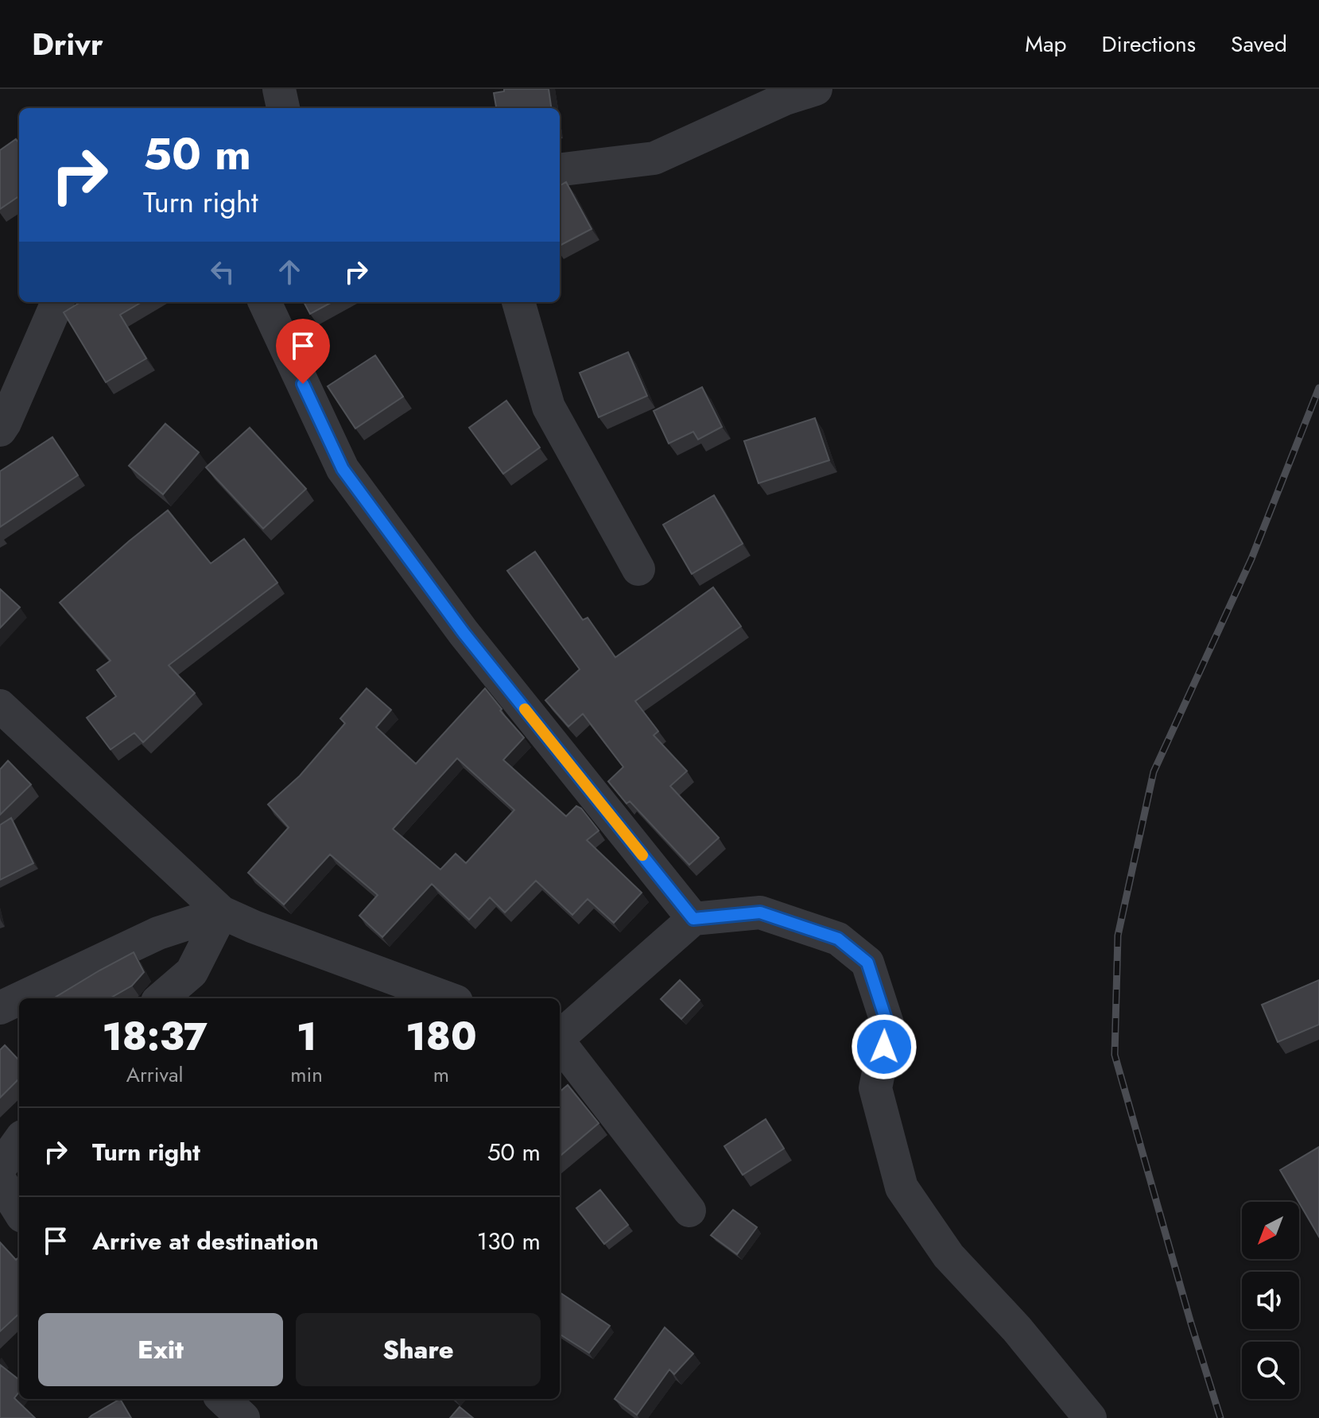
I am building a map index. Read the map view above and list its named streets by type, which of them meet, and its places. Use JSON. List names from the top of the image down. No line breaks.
{"north":"bottom left","page":{"header":"Drivr","nav":["Map","Directions","Saved"],"turn":["50 m","Turn right"],"eta":["18:37","Arrival","1","min","180","m"],"list":[{"name":"Turn right","value":"50 m"},{"name":"Arrive at destination","value":"130 m"}],"buttons":["Exit","Share"]}}
